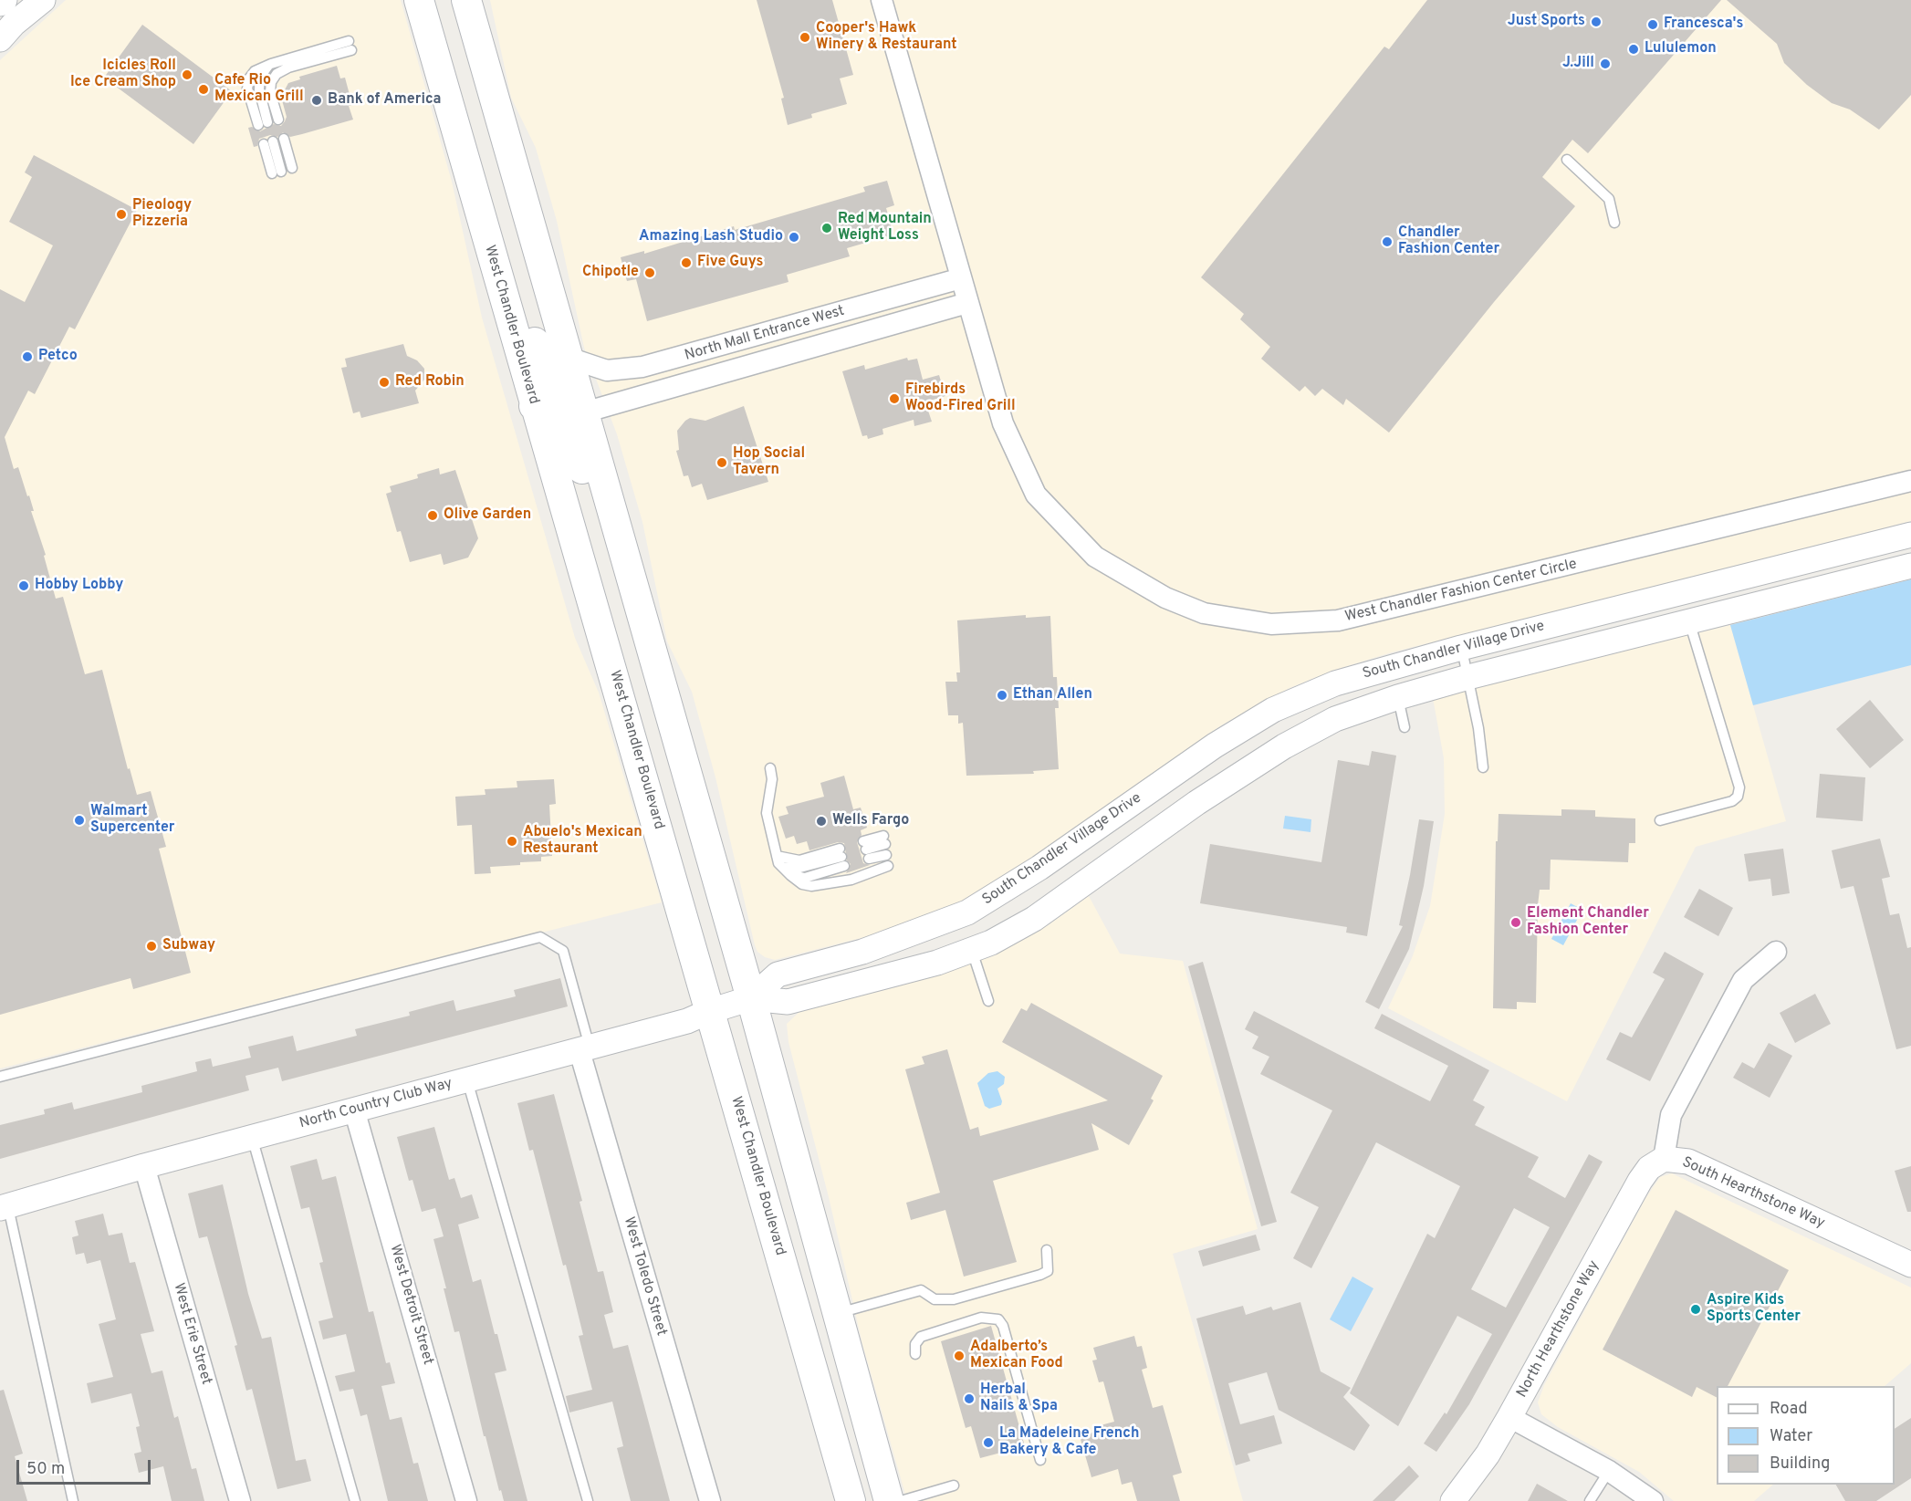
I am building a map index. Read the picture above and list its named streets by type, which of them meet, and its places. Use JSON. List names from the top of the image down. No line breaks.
{"streets":{"main road":["West Chandler Boulevard"],"street":["North Mall Entrance West","West Chandler Fashion Center Circle","South Chandler Village Drive","North Country Club Way","South Hearthstone Way","West Toledo Street","West Detroit Street","North Hearthstone Way","West Erie Street"]},"crossings":[["West Chandler Boulevard","North Country Club Way"],["North Mall Entrance West","West Chandler Fashion Center Circle"],["South Chandler Village Drive","North Country Club Way"],["North Country Club Way","West Toledo Street"],["North Country Club Way","West Detroit Street"],["North Country Club Way","West Erie Street"],["South Hearthstone Way","North Hearthstone Way"]],"places":["Just Sports","Francesca's","Cooper's Hawk Winery & Restaurant","Lululemon","J.Jill","Icicles Roll Ice Cream Shop","Cafe Rio Mexican Grill","Bank of America","Pieology Pizzeria","Red Mountain Weight Loss","Amazing Lash Studio","Chandler Fashion Center","Five Guys","Chipotle","Petco","Red Robin","Firebirds Wood-Fired Grill","Hop Social Tavern","Olive Garden","Hobby Lobby","Ethan Allen","Walmart Supercenter","Wells Fargo","Abuelo's Mexican Restaurant","Element Chandler Fashion Center","Subway","Aspire Kids Sports Center","Adalberto’s Mexican Food","Herbal Nails & Spa","La Madeleine French Bakery & Cafe"],"legend":["Road","Water","Building"],"scale_bar":"50 m"}
